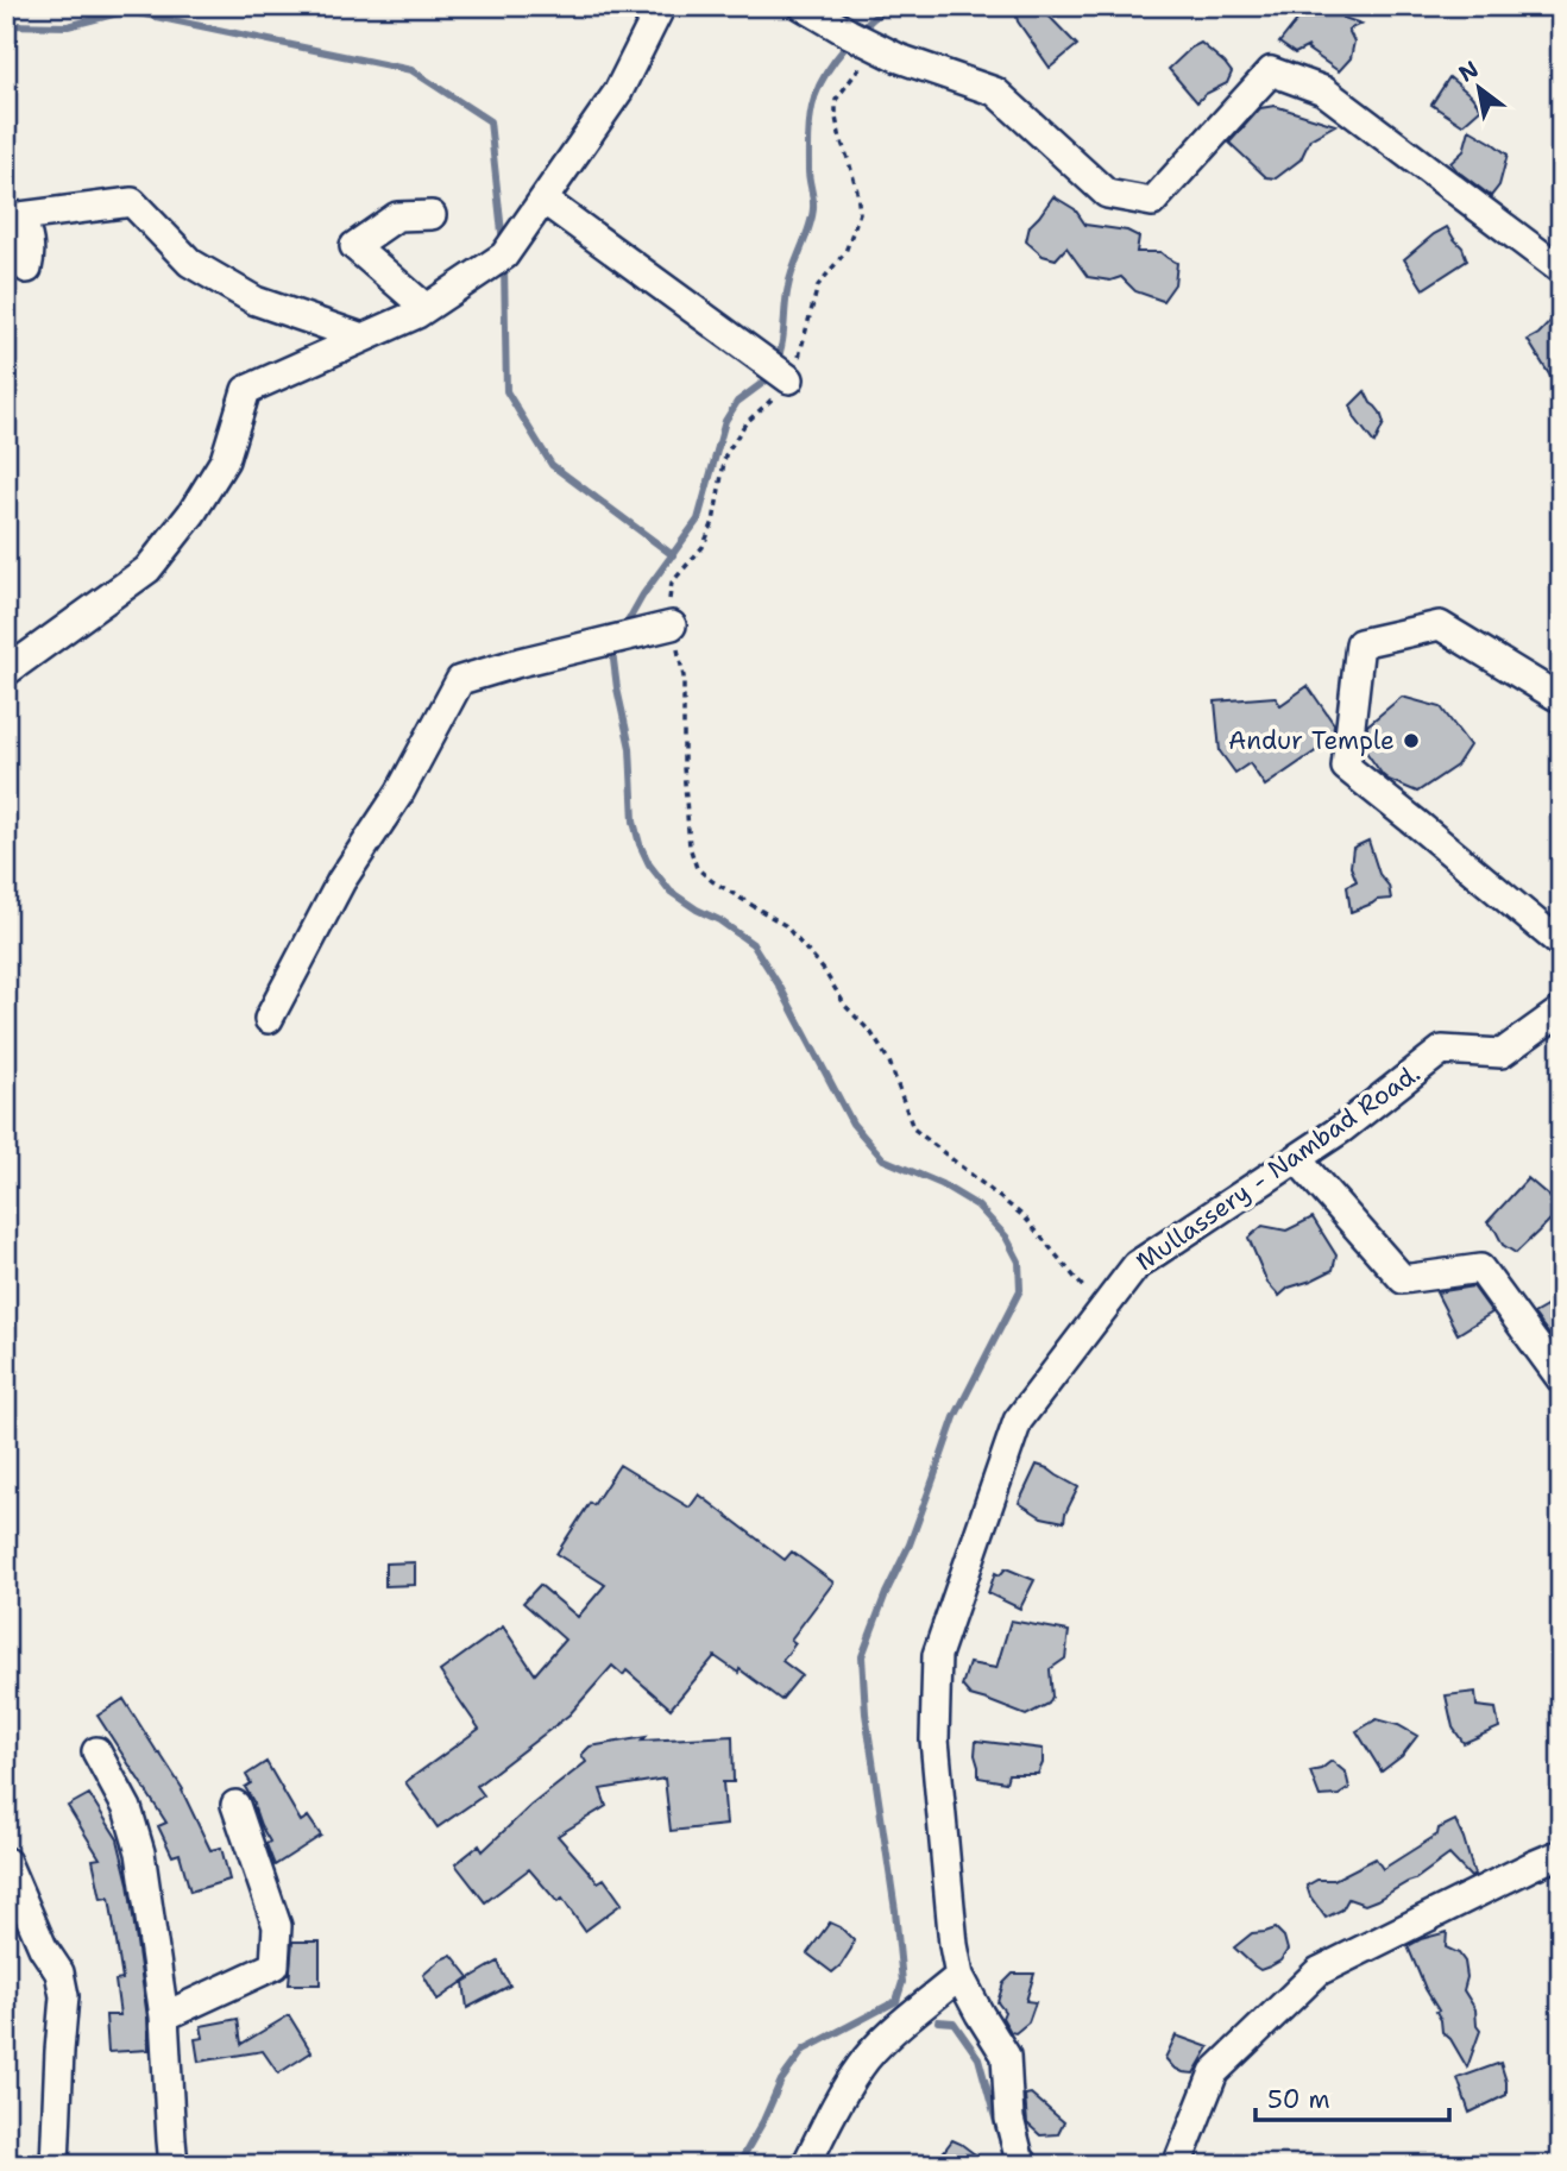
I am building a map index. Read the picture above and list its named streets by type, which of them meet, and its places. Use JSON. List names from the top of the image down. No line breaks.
{"streets":{"street":["Mullassery - Nambad Road."]},"places":["Andur Temple"],"scale_bar":"50 m","north":"top left"}
